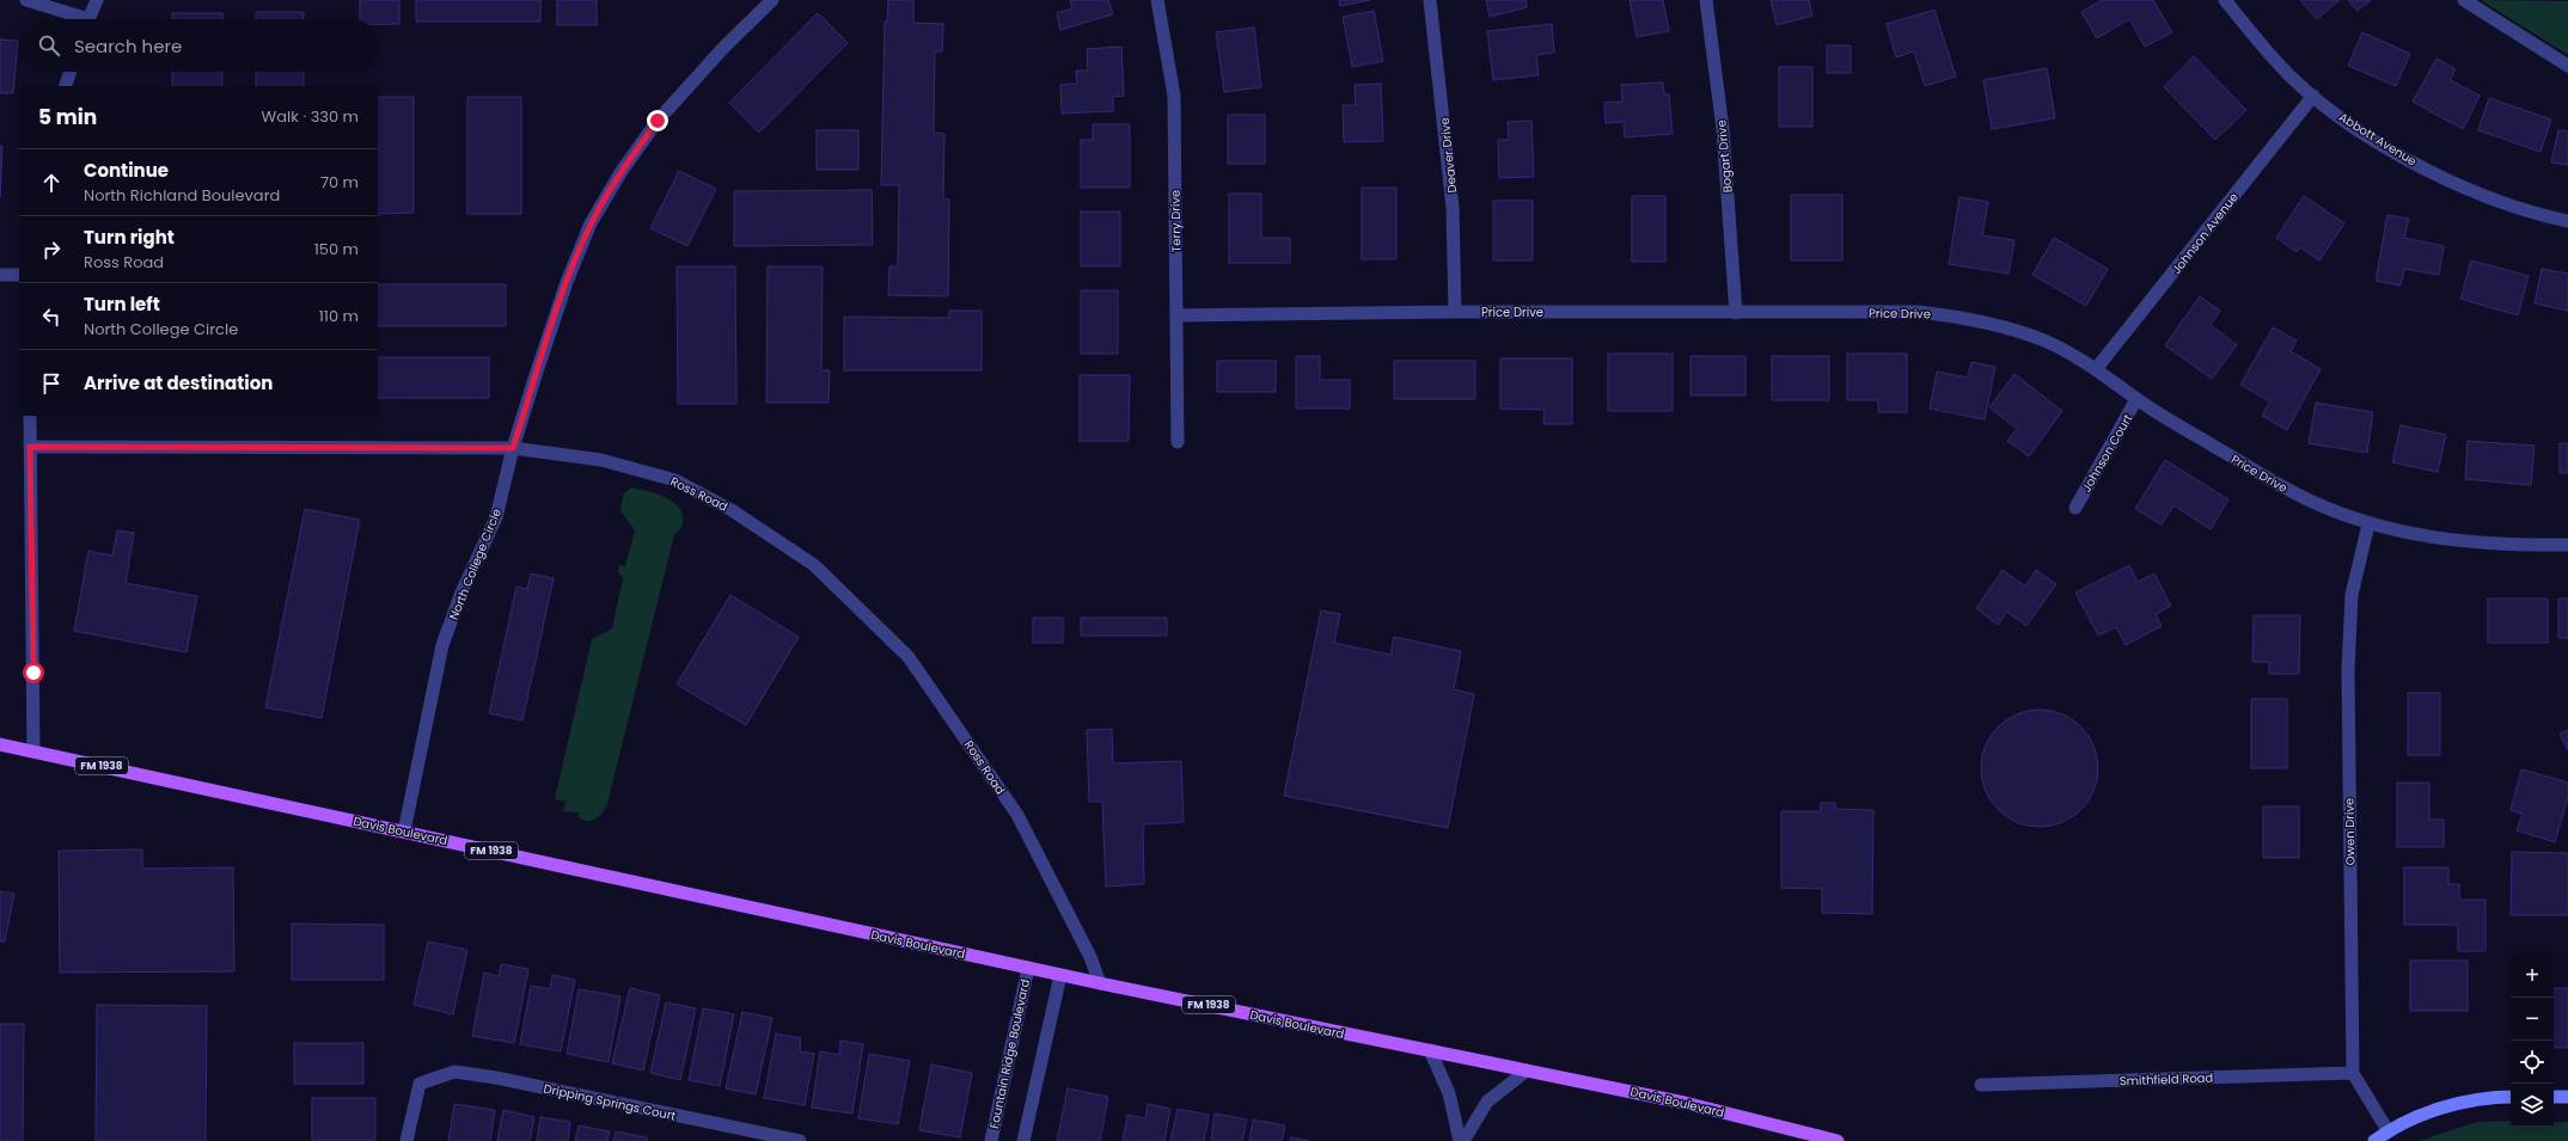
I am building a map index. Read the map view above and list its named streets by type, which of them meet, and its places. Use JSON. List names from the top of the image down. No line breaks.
{"streets":{"main road":["FM 1938","Davis Boulevard"],"street":["Abbott Avenue","Deaver Drive","Bogart Drive","Terry Drive","Johnson Avenue","Price Drive","Johnson Court","Ross Road","North College Circle","Owen Drive","Fountain Ridge Boulevard","Smithfield Road","Dripping Springs Court"]},"crossings":[["Abbott Avenue","Johnson Avenue"],["Deaver Drive","Price Drive"],["Bogart Drive","Price Drive"],["Terry Drive","Price Drive"],["Johnson Avenue","Price Drive"],["Price Drive","Johnson Court"],["Price Drive","Owen Drive"],["Ross Road","North College Circle"],["Ross Road","Davis Boulevard"],["North College Circle","Davis Boulevard"],["Davis Boulevard","Fountain Ridge Boulevard"],["Owen Drive","Smithfield Road"]],"page":{"search":"Search here","heading":["5 min","Walk · 330 m"],"list":[["Continue","North Richland Boulevard","70 m"],["Turn right","Ross Road","150 m"],["Turn left","North College Circle","110 m"],"Arrive at destination"],"map_buttons":["+","−"]}}
